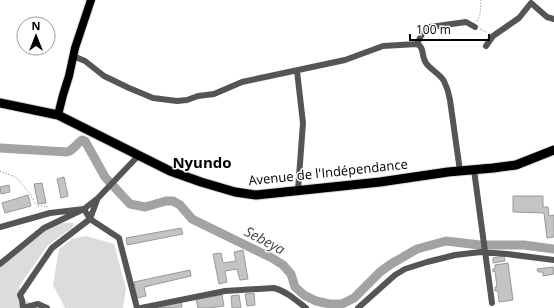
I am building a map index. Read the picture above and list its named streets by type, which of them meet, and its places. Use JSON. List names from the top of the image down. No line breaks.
{"streets":{"highway":["Avenue de l'Indépendance"]},"districts":["Nyundo"],"water":["Sebeya"],"scale_bar":"100 m","north":"top"}
